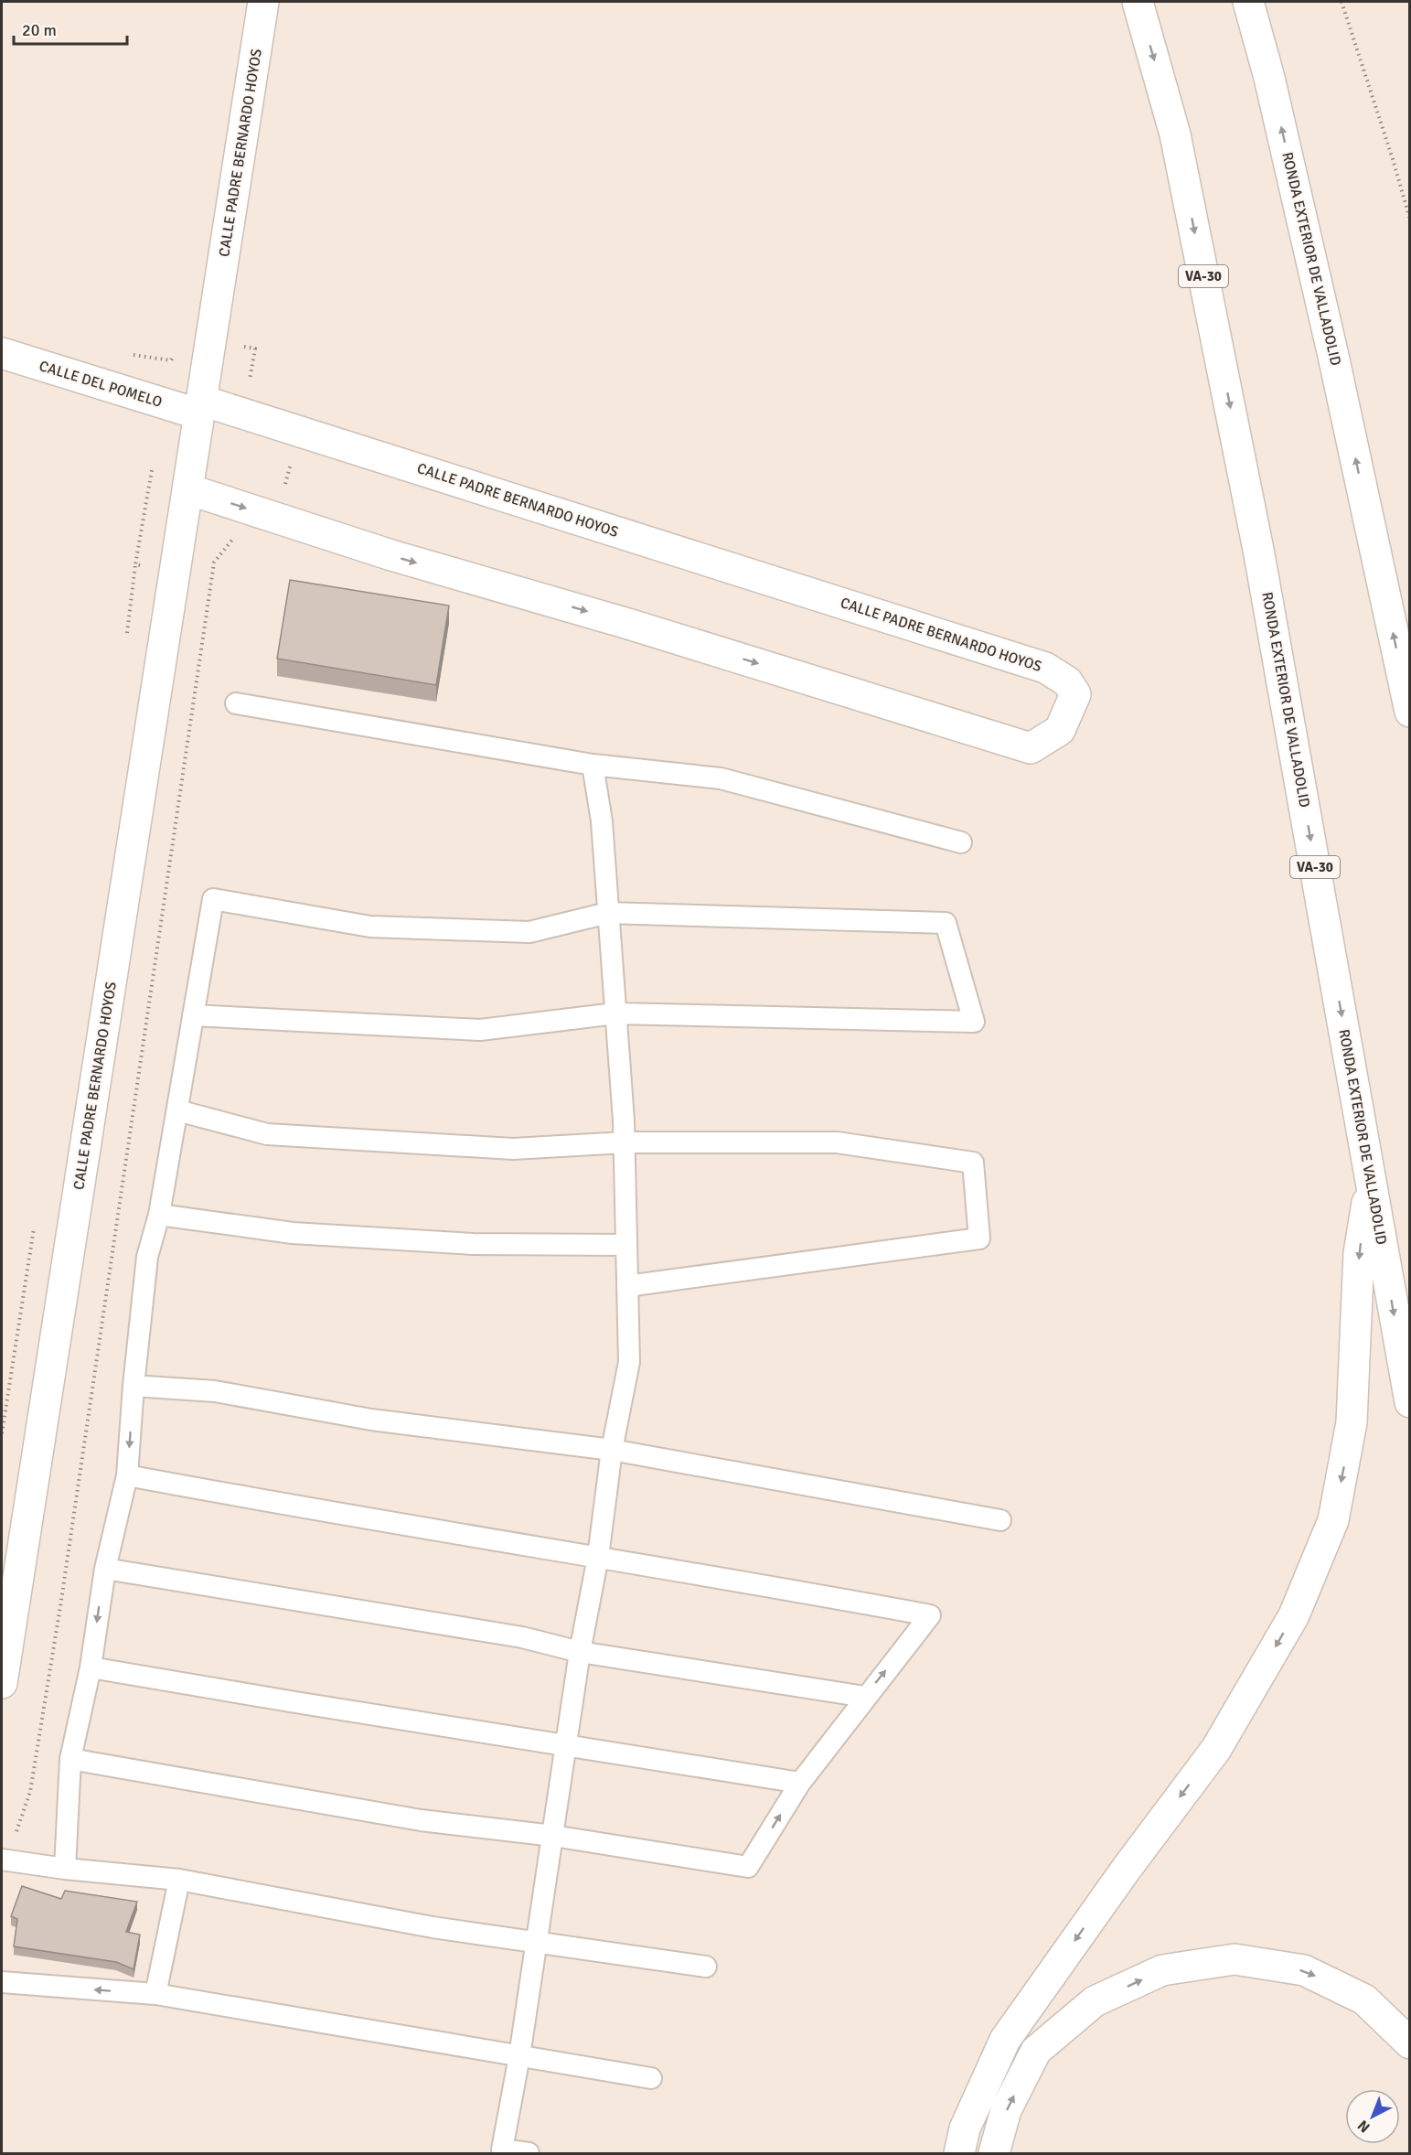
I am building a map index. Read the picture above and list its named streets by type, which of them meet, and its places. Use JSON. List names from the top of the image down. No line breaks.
{"streets":{"main road":["CALLE PADRE BERNARDO HOYOS","RONDA EXTERIOR DE VALLADOLID","VA-30","CALLE DEL POMELO"]},"crossings":[["CALLE PADRE BERNARDO HOYOS","CALLE DEL POMELO"]],"scale_bar":"20 m","north":"bottom left"}
